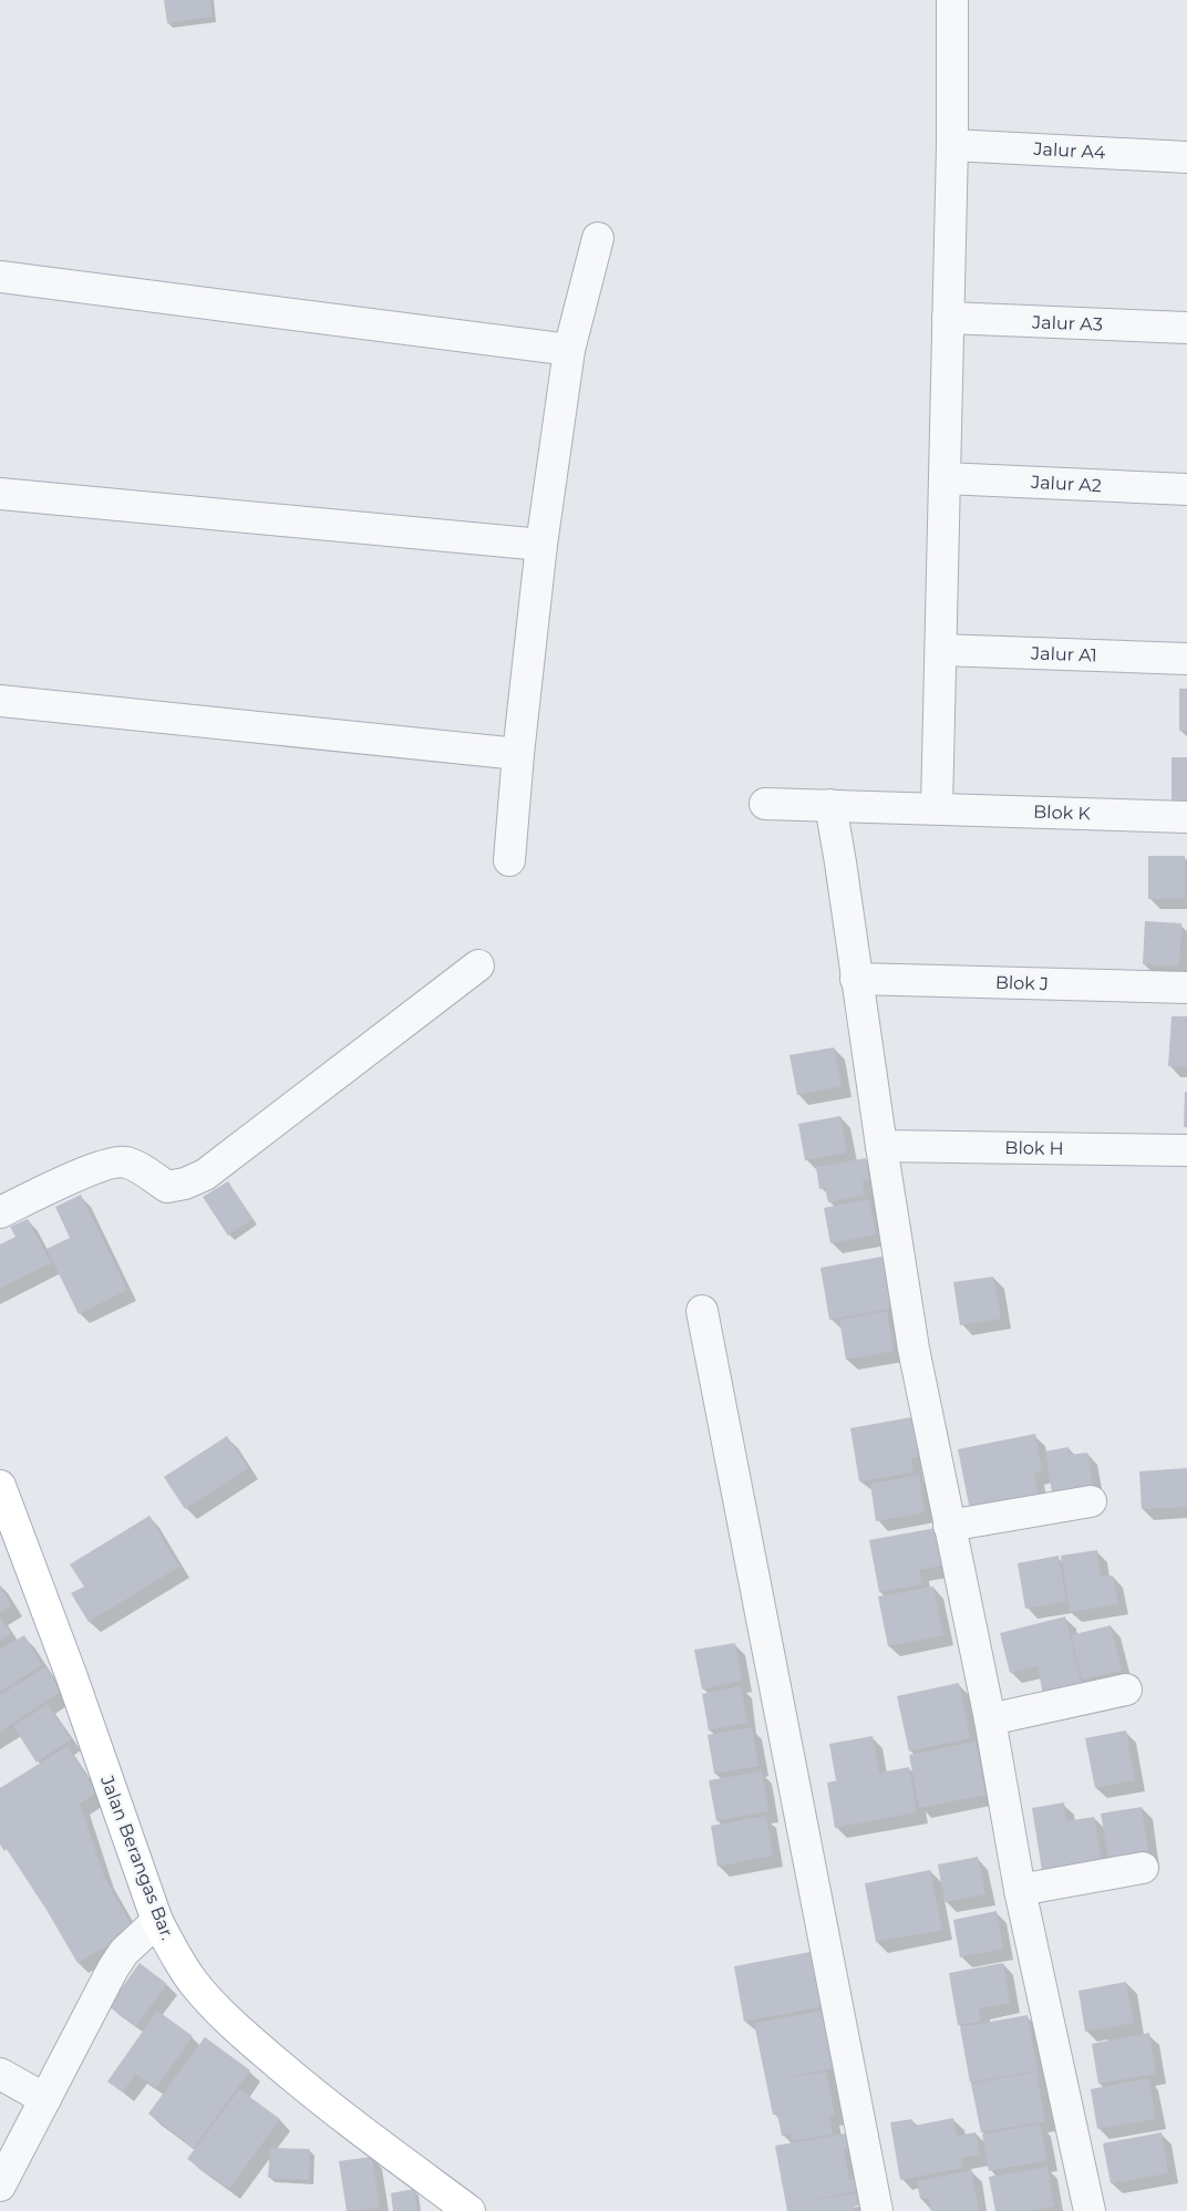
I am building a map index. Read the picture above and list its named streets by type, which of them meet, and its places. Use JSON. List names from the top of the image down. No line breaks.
{"streets":{"main road":["Jalan Berangas Bar."],"street":["Jalur A4","Jalur A3","Jalur A2","Jalur A1","Blok K","Blok J","Blok H"]}}
